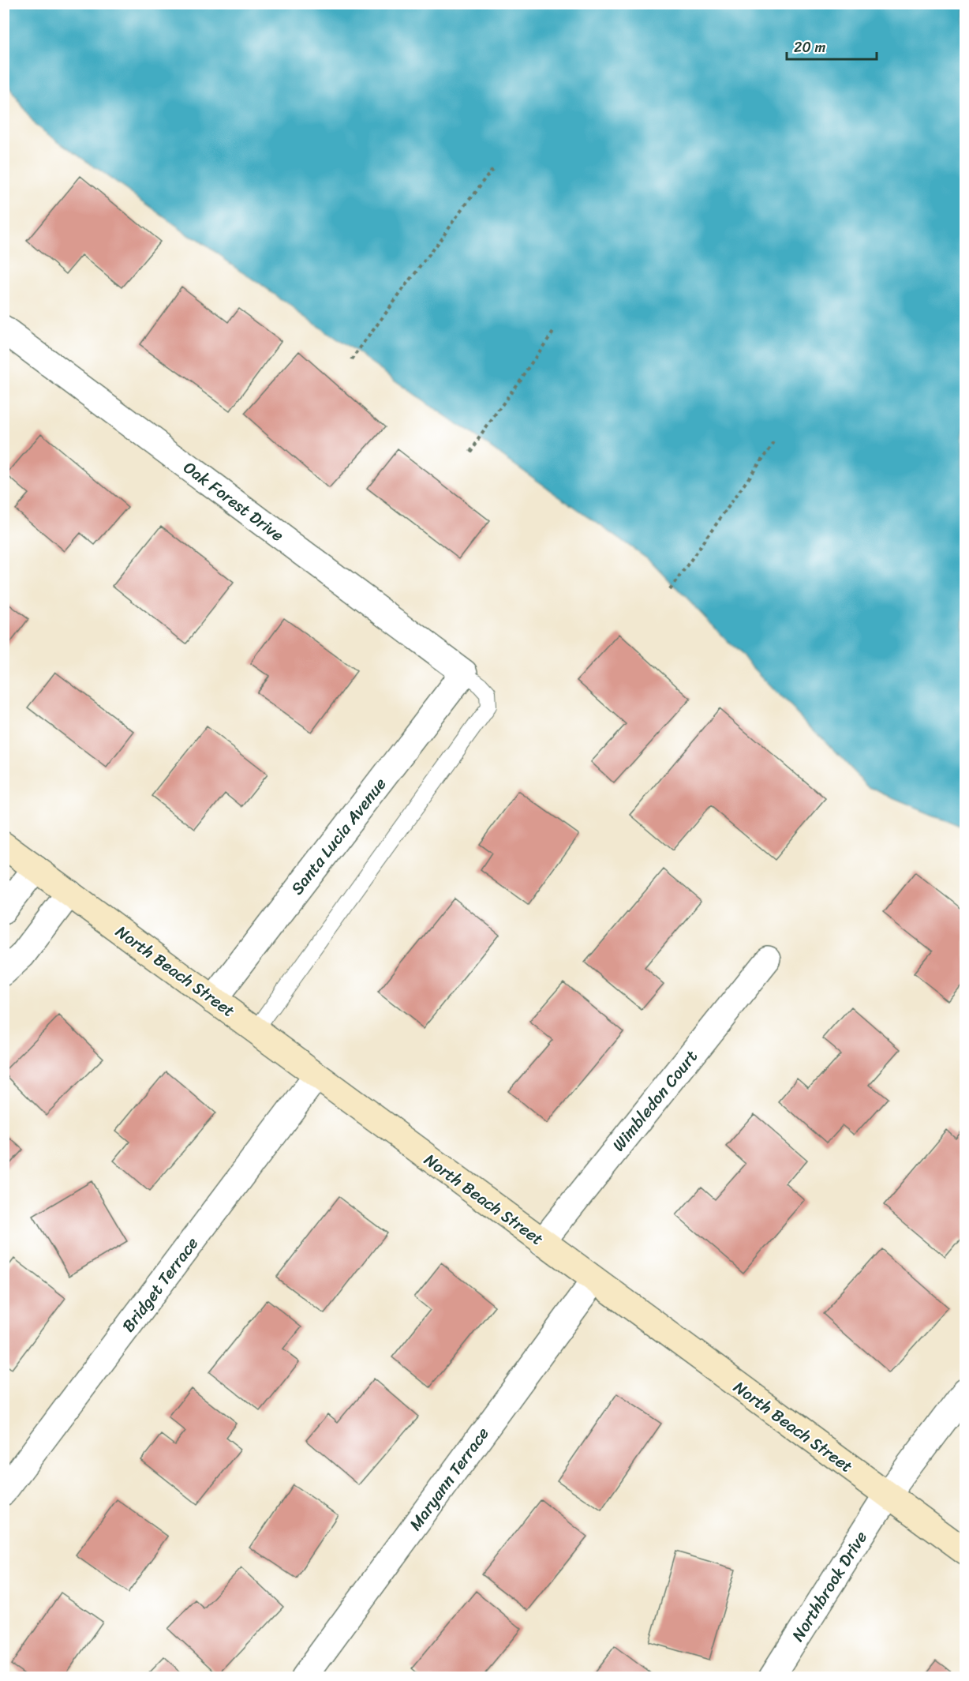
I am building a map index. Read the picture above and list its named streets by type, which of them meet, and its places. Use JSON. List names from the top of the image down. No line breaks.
{"streets":{"street":["Oak Forest Drive","Santa Lucia Avenue","North Beach Street","Wimbledon Court","Bridget Terrace","Maryann Terrace","Northbrook Drive"]},"crossings":[["Oak Forest Drive","Santa Lucia Avenue"],["Santa Lucia Avenue","North Beach Street"],["North Beach Street","Wimbledon Court"],["North Beach Street","Bridget Terrace"],["North Beach Street","Maryann Terrace"],["North Beach Street","Northbrook Drive"]],"scale_bar":"20 m"}
